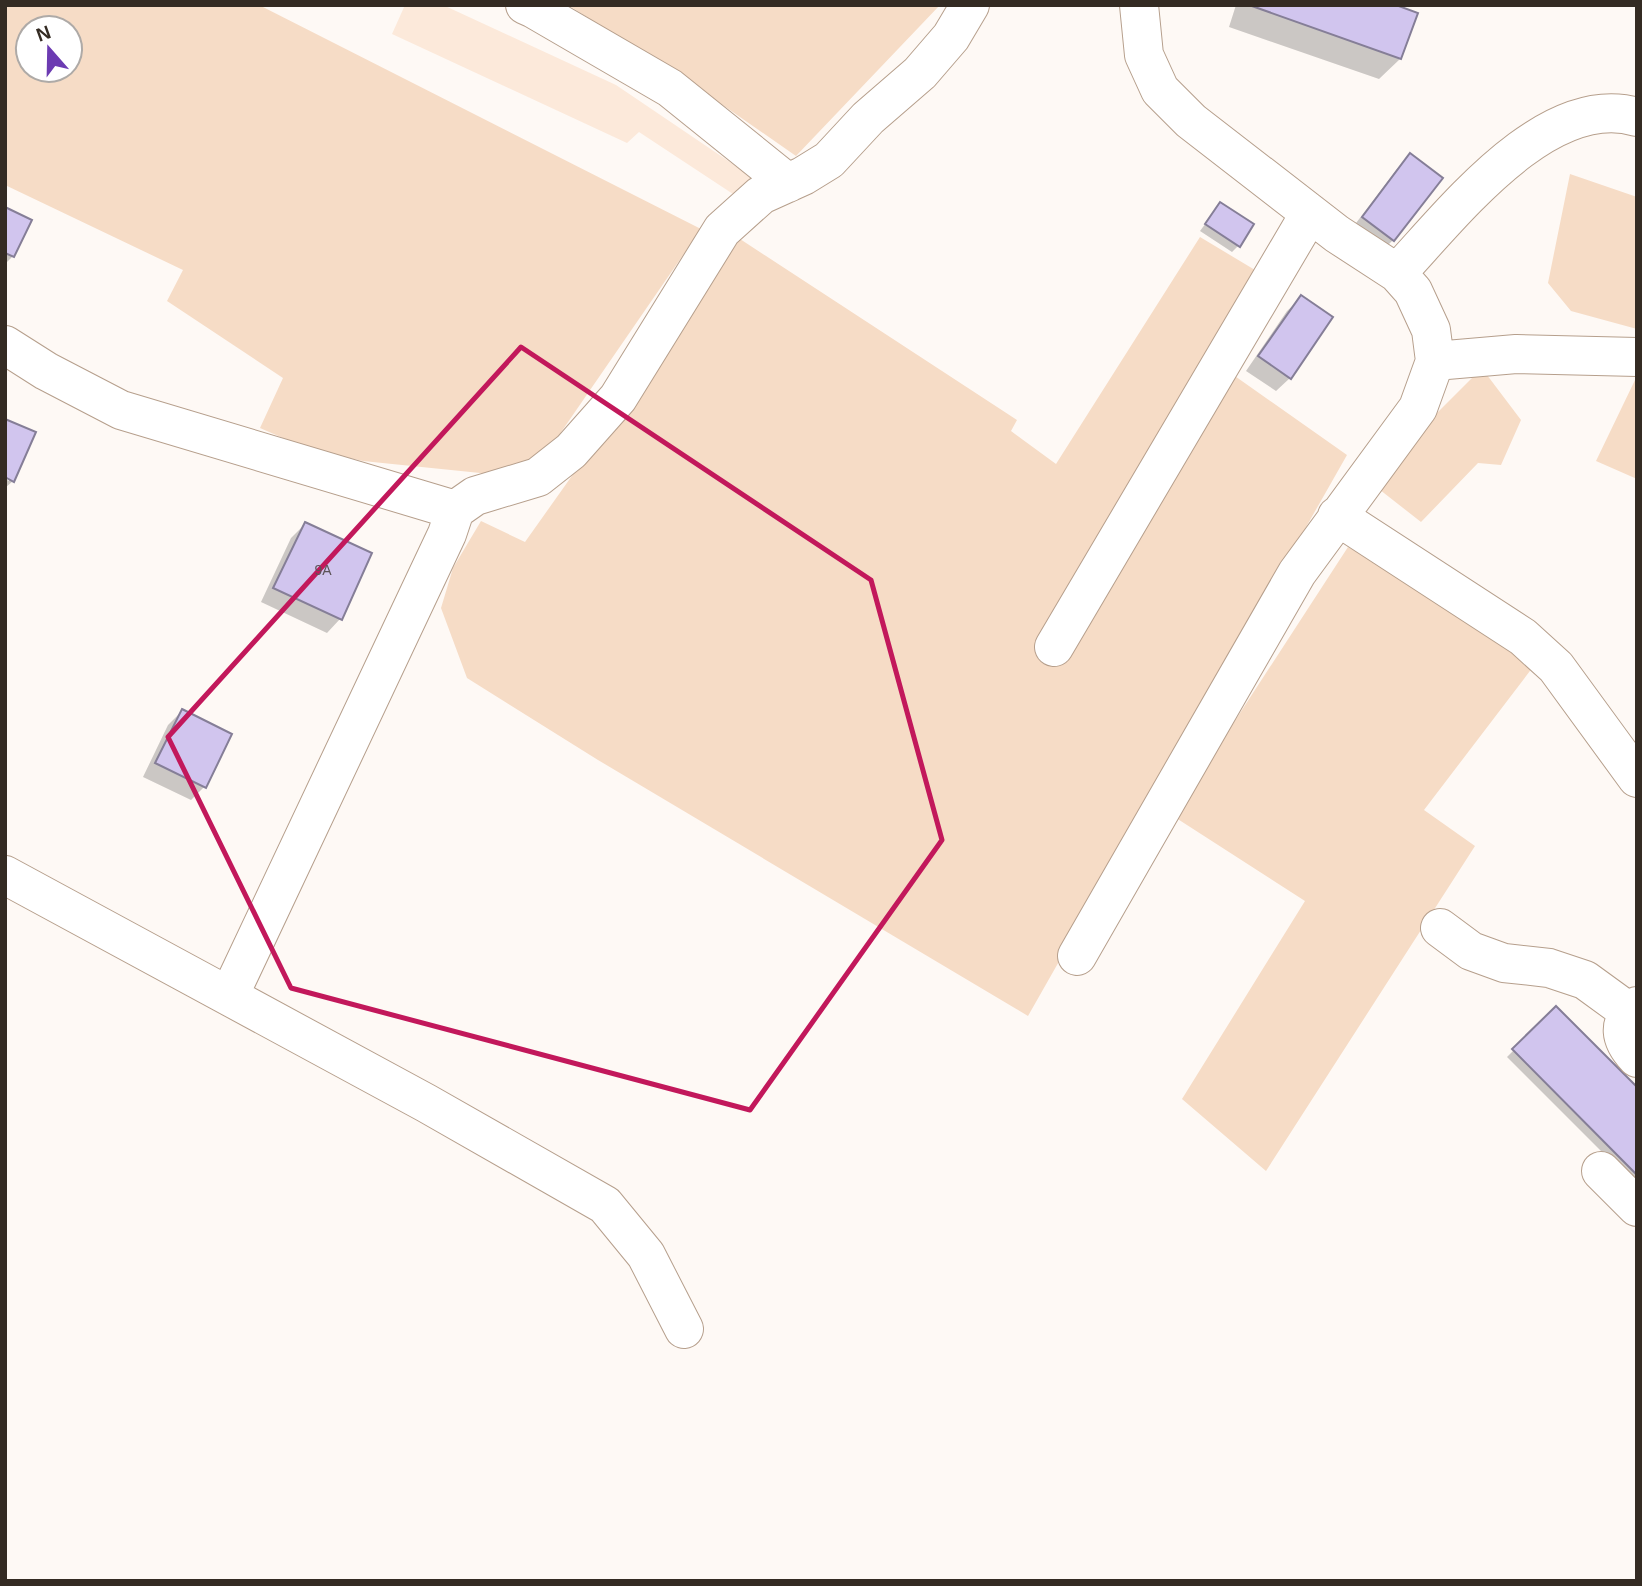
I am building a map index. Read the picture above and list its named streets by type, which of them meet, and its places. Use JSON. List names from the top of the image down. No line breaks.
{"house_numbers":["9А"],"north":"top"}
